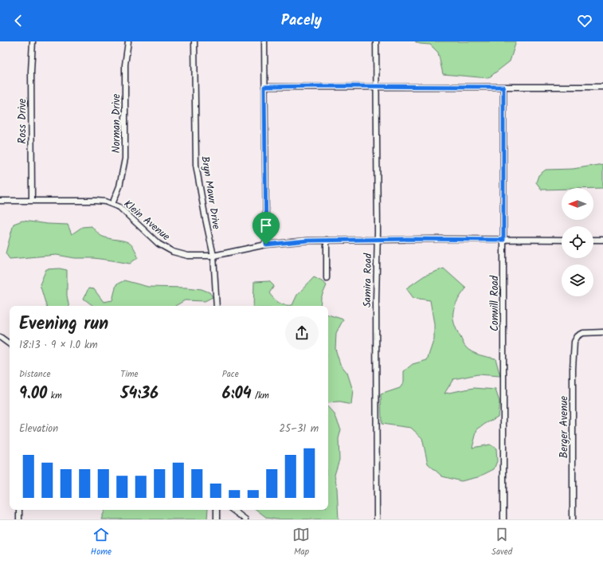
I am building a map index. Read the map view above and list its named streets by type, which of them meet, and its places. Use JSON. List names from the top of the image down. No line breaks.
{"streets":{"street":["Ross Drive","Norman Drive","Bryn Mawr Drive","Klein Avenue","Samira Road","Conwill Road","Berger Avenue"]},"crossings":[["Ross Drive","Klein Avenue"],["Norman Drive","Klein Avenue"],["Bryn Mawr Drive","Klein Avenue"],["Klein Avenue","Samira Road"],["Klein Avenue","Conwill Road"]],"north":"left","page":{"header":"Pacely","heading":["Evening run","18:13 · 9 × 1.0 km"],"stats":[["Distance","9.00 km"],["Time","54:36"],["Pace","6:04 /km"]],"chart":["Elevation","25–31 m"],"tabs":["Home","Map","Saved"]}}
